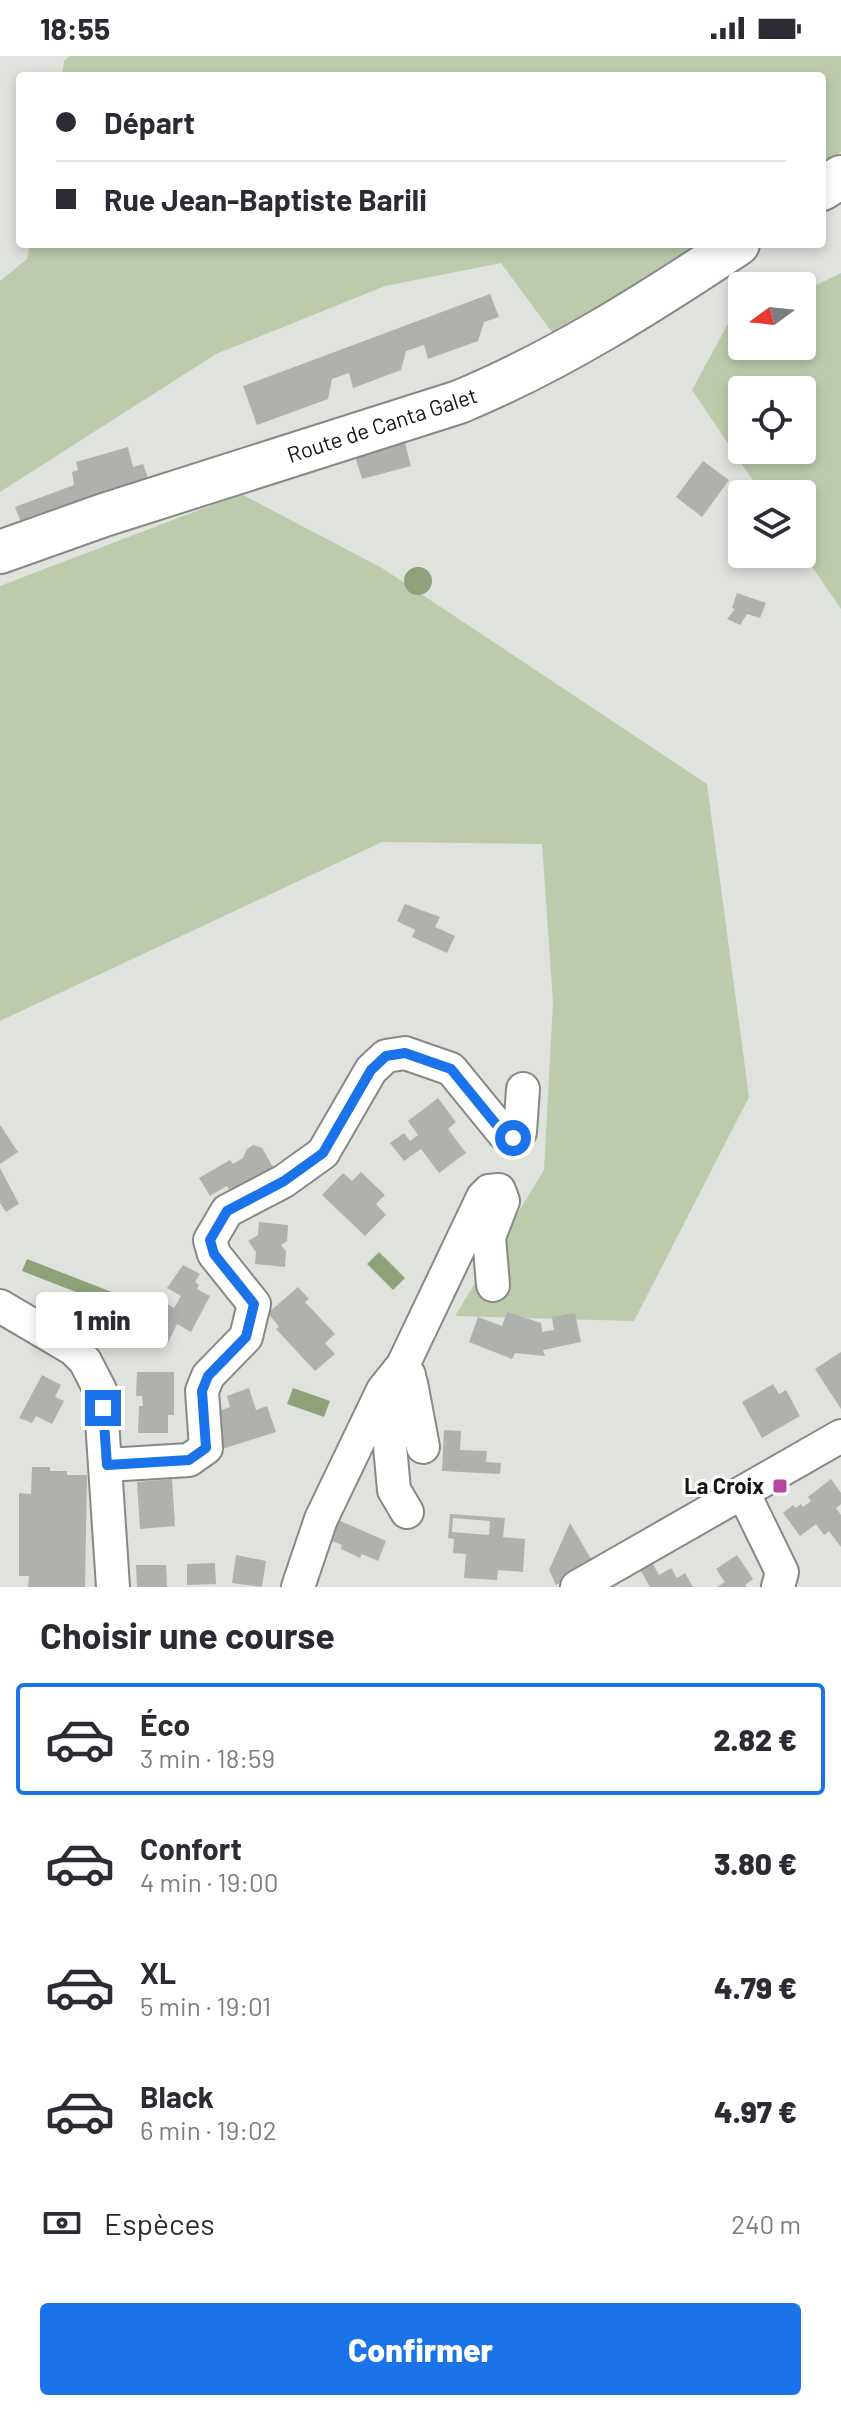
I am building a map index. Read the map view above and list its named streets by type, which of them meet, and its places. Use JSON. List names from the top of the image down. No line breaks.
{"streets":{"main road":["Route de Canta Galet"]},"places":{"transit":["La Croix"]},"north":"left","page":{"status":"18:55","banner":["Départ","Rue Jean-Baptiste Barili"],"bubble":"1 min","heading":"Choisir une course","list":[{"name":"Éco","note":"3 min · 18:59","value":"2.82 €"},{"name":"Confort","note":"4 min · 19:00","value":"3.80 €"},{"name":"XL","note":"5 min · 19:01","value":"4.79 €"},{"name":"Black","note":"6 min · 19:02","value":"4.97 €"}],"pay":["Espèces","240 m"],"buttons":"Confirmer"}}
